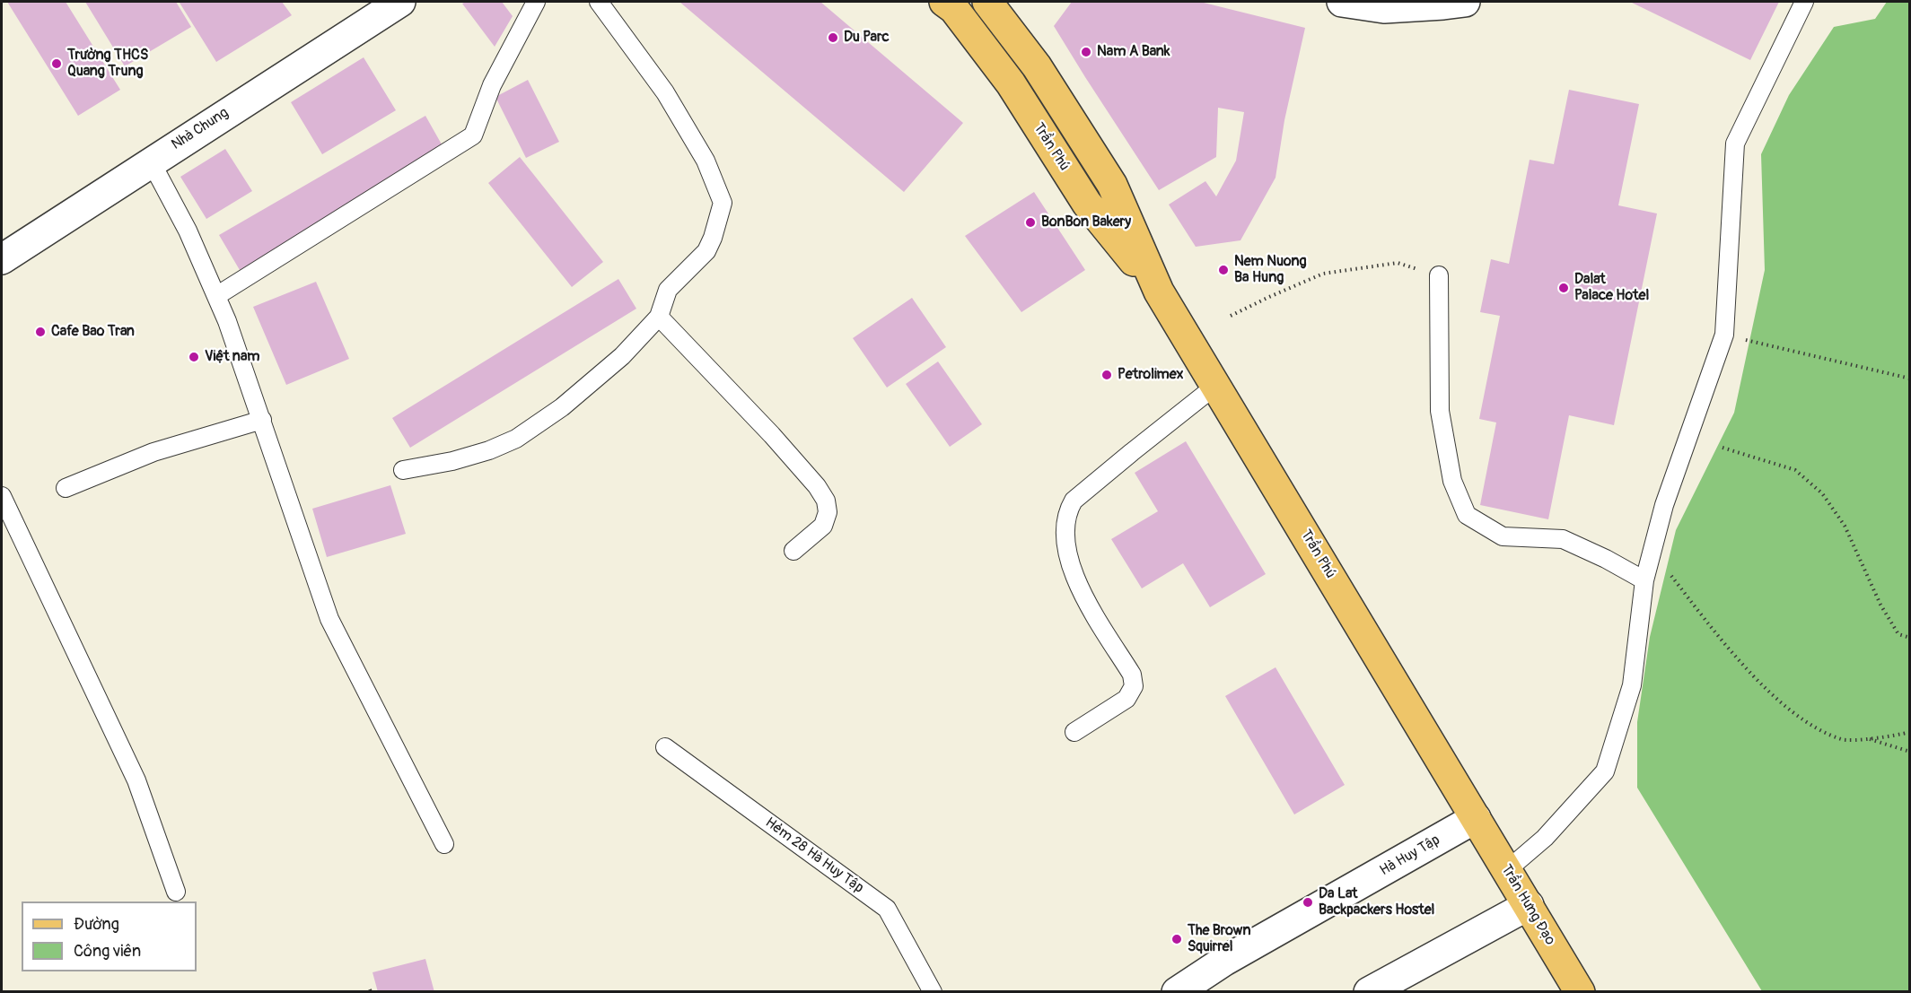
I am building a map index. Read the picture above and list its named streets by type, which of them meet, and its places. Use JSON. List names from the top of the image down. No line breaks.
{"streets":{"main road":["Trần Phú","Trần Hưng Đạo"],"street":["Nhà Chung","Hà Huy Tập"],"lane":["Hẻm 28 Hà Huy Tập"]},"crossings":[["Trần Phú","Hà Huy Tập"],["Trần Phú","Trần Hưng Đạo"],["Hà Huy Tập","Trần Hưng Đạo"]],"places":["Du Parc","Nam A Bank","Trường THCS Quang Trung","BonBon Bakery","Nem Nuong Ba Hung","Dalat Palace Hotel","Cafe Bao Tran","Việt nam","Petrolimex","Da Lat Backpackers Hostel","The Brown Squirrel"],"legend":["Đường","Công viên"]}
